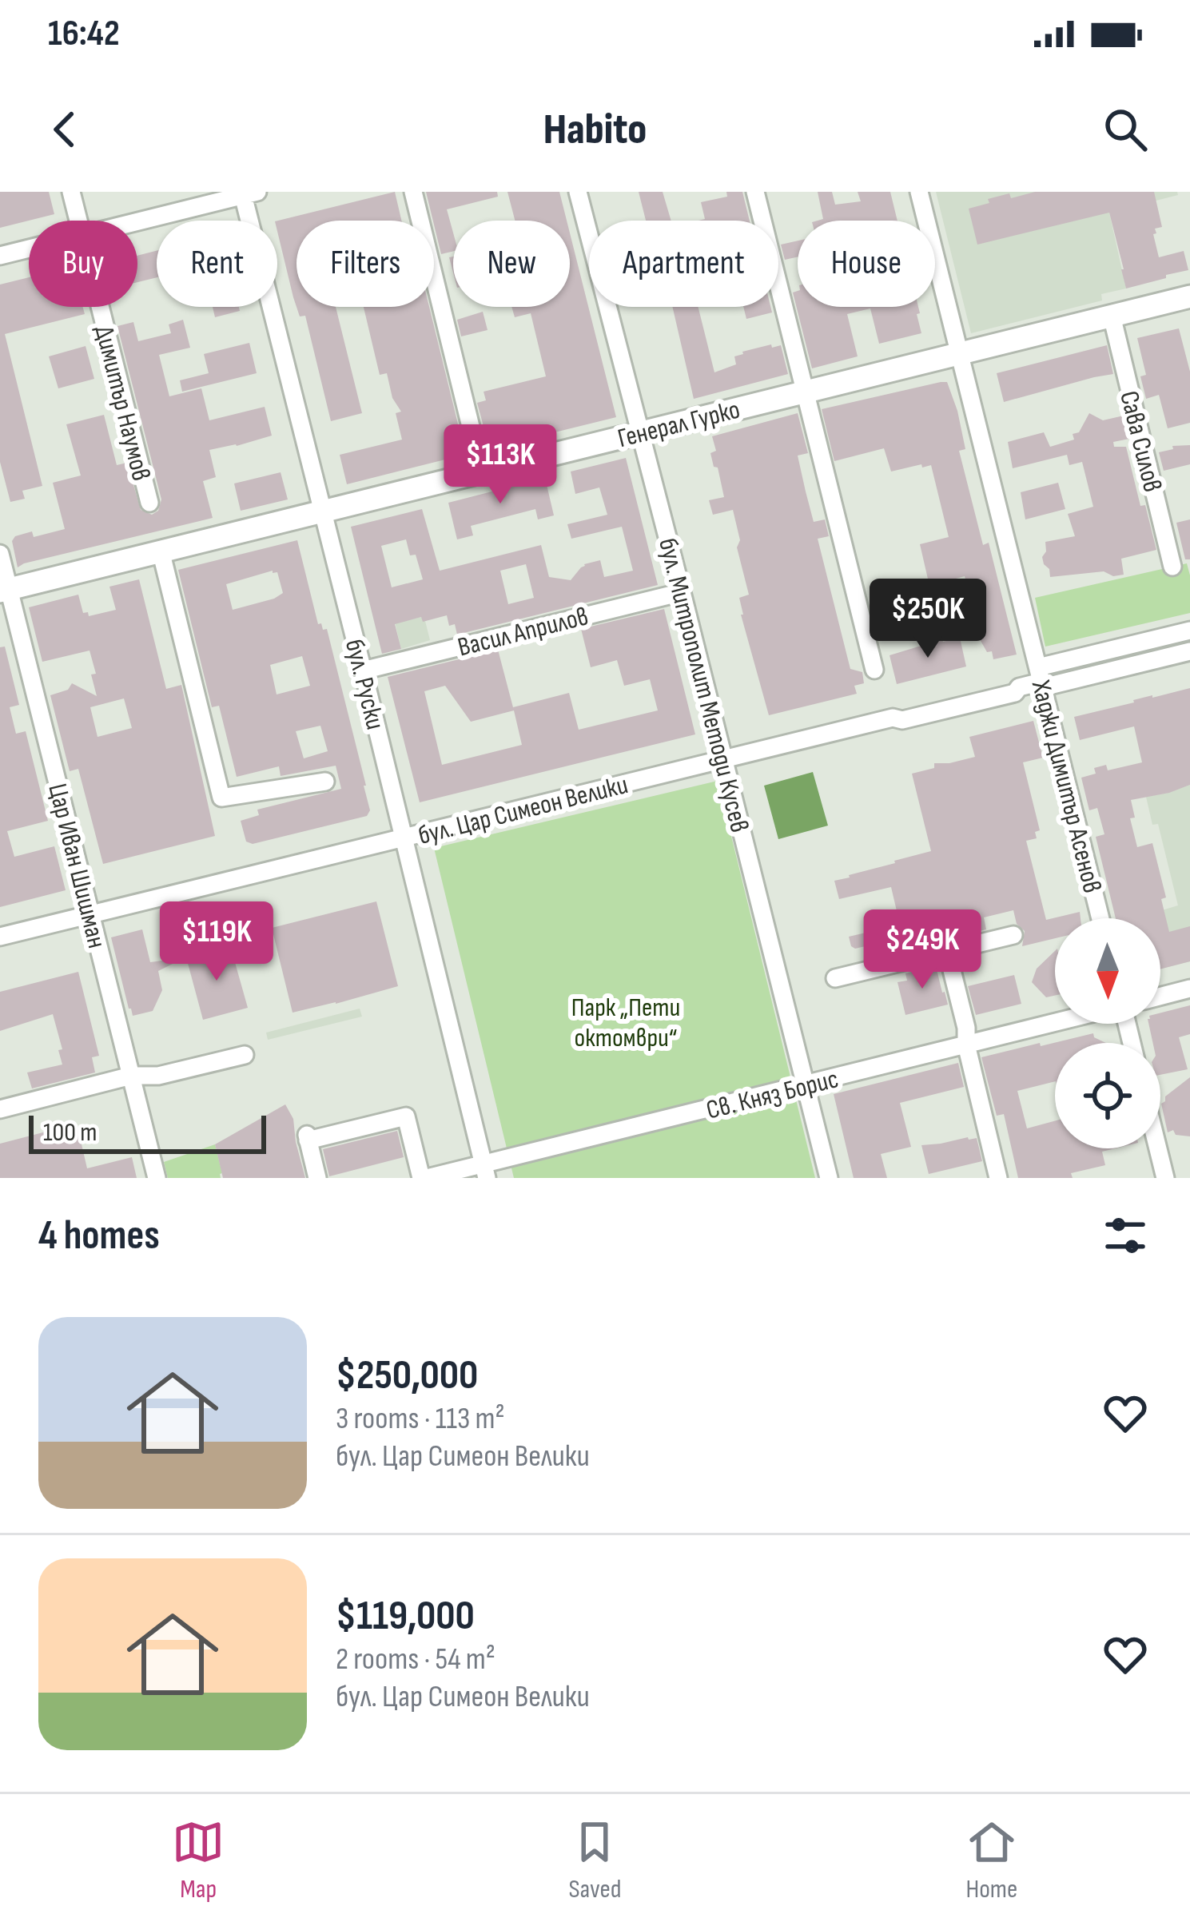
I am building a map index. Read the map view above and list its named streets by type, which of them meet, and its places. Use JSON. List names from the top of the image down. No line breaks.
{"streets":{"main road":["Генерал Гурко"],"street":["Димитър Наумов","Сава Силов","Васил Априлов","бул. Руски","бул. Митрополит Методи Кусев","Хаджи Димитър Асенов","бул. Цар Симеон Велики","Цар Иван Шишман","Св. Княз Борис"]},"crossings":[["Генерал Гурко","Сава Силов"],["Генерал Гурко","бул. Руски"],["Генерал Гурко","бул. Митрополит Методи Кусев"],["Генерал Гурко","Хаджи Димитър Асенов"],["Генерал Гурко","Цар Иван Шишман"],["Васил Априлов","бул. Руски"],["Васил Априлов","бул. Митрополит Методи Кусев"],["бул. Руски","бул. Цар Симеон Велики"],["бул. Руски","Св. Княз Борис"],["бул. Митрополит Методи Кусев","бул. Цар Симеон Велики"],["бул. Митрополит Методи Кусев","Св. Княз Борис"],["Хаджи Димитър Асенов","бул. Цар Симеон Велики"],["бул. Цар Симеон Велики","Цар Иван Шишман"]],"parks":["Парк „Пети октомври“"],"scale_bar":"100 m","north":"bottom","page":{"status":"16:42","header":"Habito","chip":["Buy","Rent","Filters","New","Apartment","House"],"price":["$113K","$250K","$119K","$249K"],"scale":"100 m","heading":"4 homes","list":[{"name":"$250,000","note":"3 rooms · 113 m² · бул. Цар Симеон Велики"},{"name":"$119,000","note":"2 rooms · 54 m² · бул. Цар Симеон Велики"}],"tabs":["Map","Saved","Home"]}}
